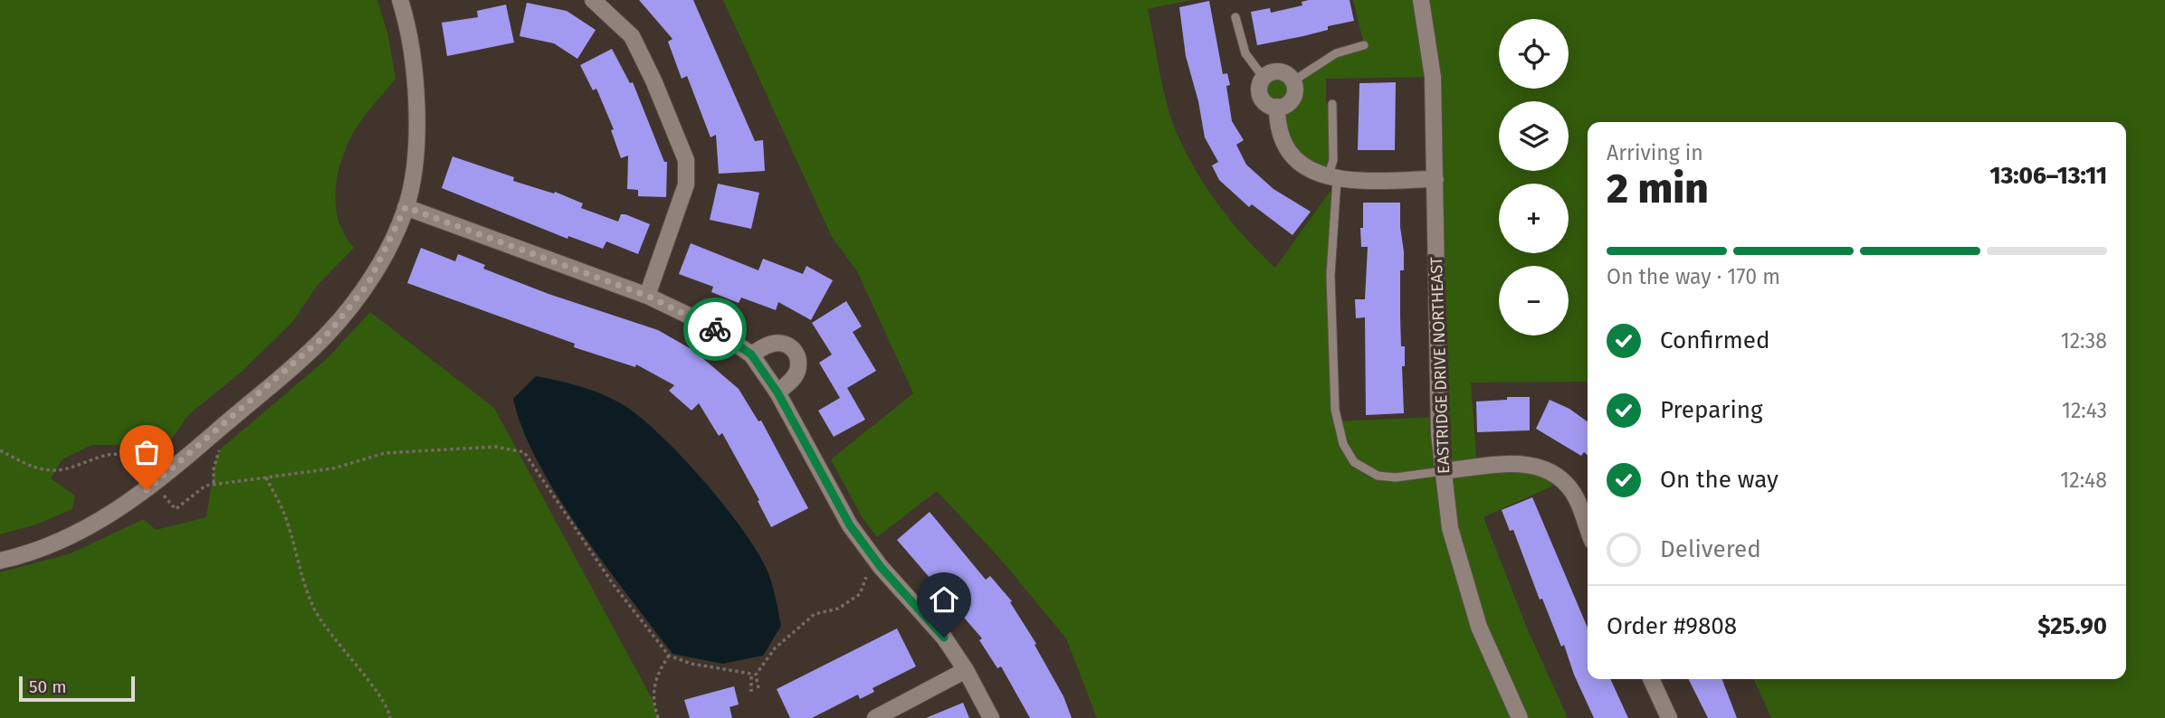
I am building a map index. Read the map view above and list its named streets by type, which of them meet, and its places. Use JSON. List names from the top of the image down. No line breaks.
{"streets":{"street":["EASTRIDGE DRIVE NORTHEAST"]},"scale_bar":"50 m","page":{"map_buttons":["+","−"],"heading":["2 min","Arriving in","13:06–13:11"],"panel":["Order #9808","$25.90"],"bar":"On the way · 170 m","list":[["Confirmed","12:38"],["Preparing","12:43"],["On the way","12:48"],"Delivered"],"scale":"50 m"}}
